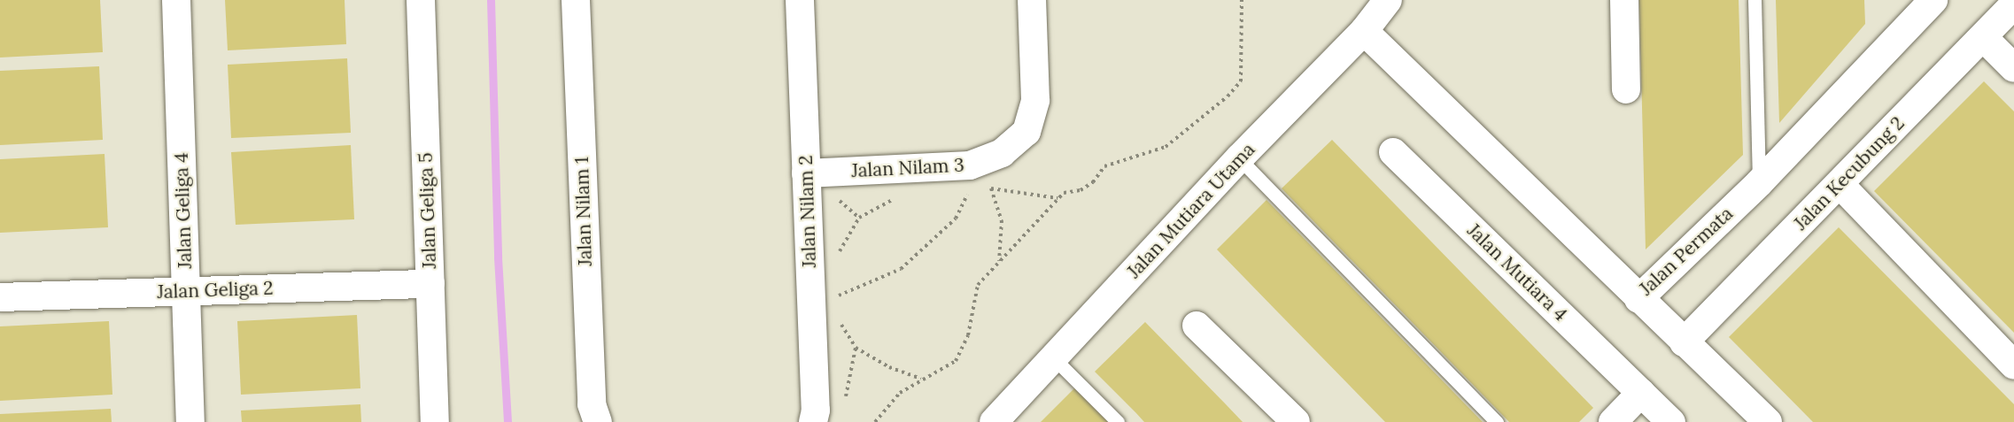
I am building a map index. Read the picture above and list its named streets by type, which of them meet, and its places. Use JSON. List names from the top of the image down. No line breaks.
{"streets":{"street":["Jalan Nilam 3","Jalan Kecubung 2","Jalan Geliga 4","Jalan Geliga 5","Jalan Mutiara Utama","Jalan Nilam 1","Jalan Nilam 2","Jalan Permata","Jalan Mutiara 4","Jalan Geliga 2"]},"crossings":[["Jalan Nilam 3","Jalan Nilam 2"],["Jalan Geliga 4","Jalan Geliga 2"],["Jalan Geliga 5","Jalan Geliga 2"],["Jalan Mutiara Utama","Jalan Permata"]]}
